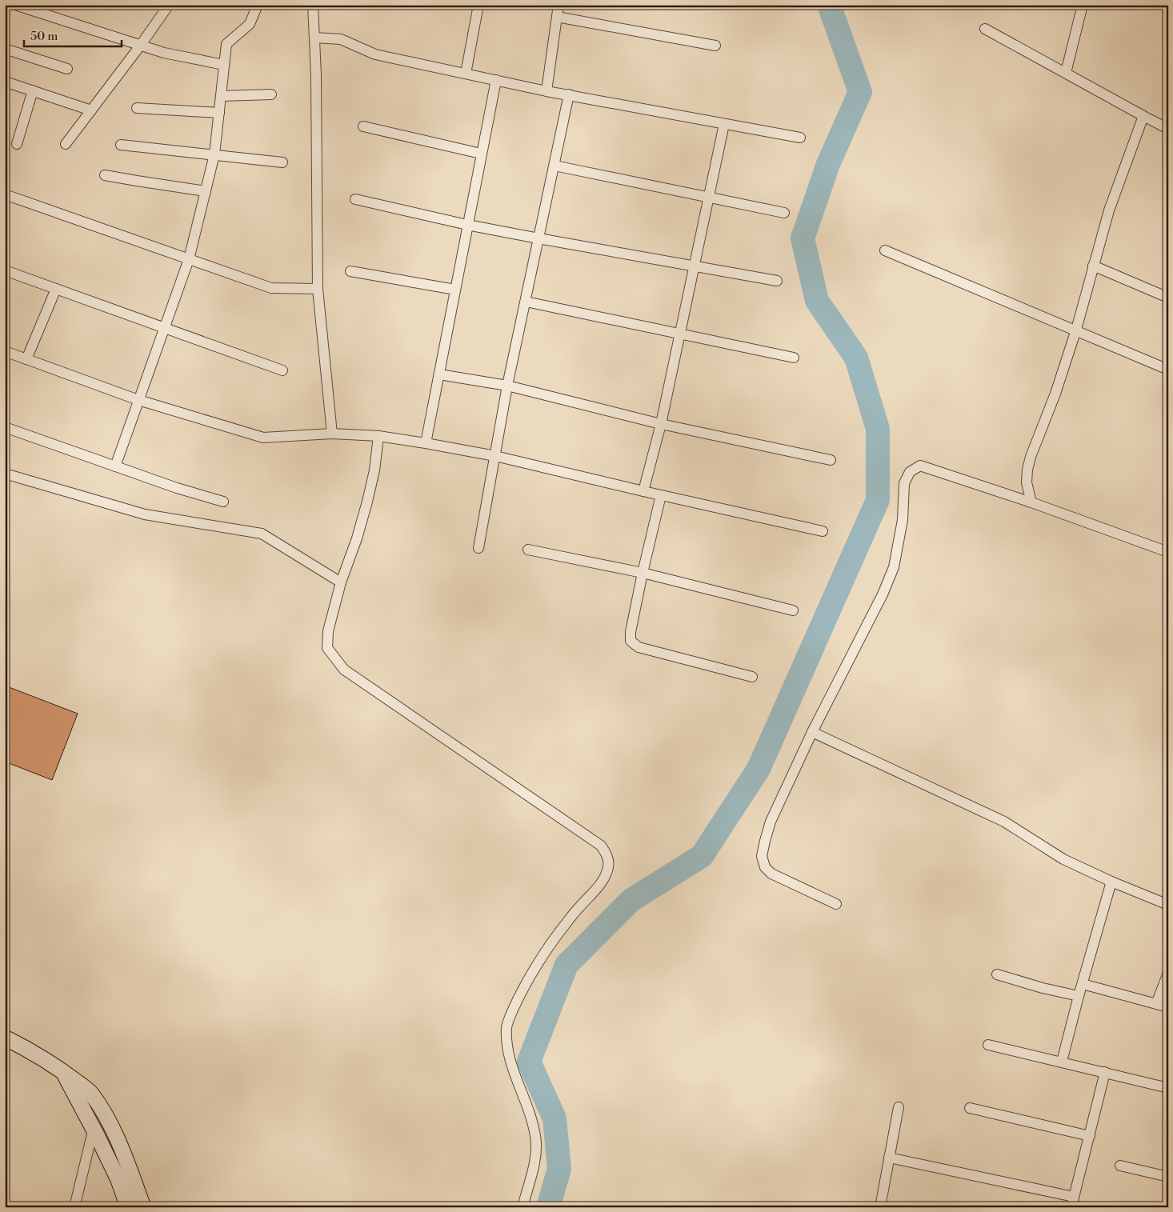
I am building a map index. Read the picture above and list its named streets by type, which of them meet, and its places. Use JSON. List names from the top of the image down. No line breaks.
{"scale_bar":"50 m"}
